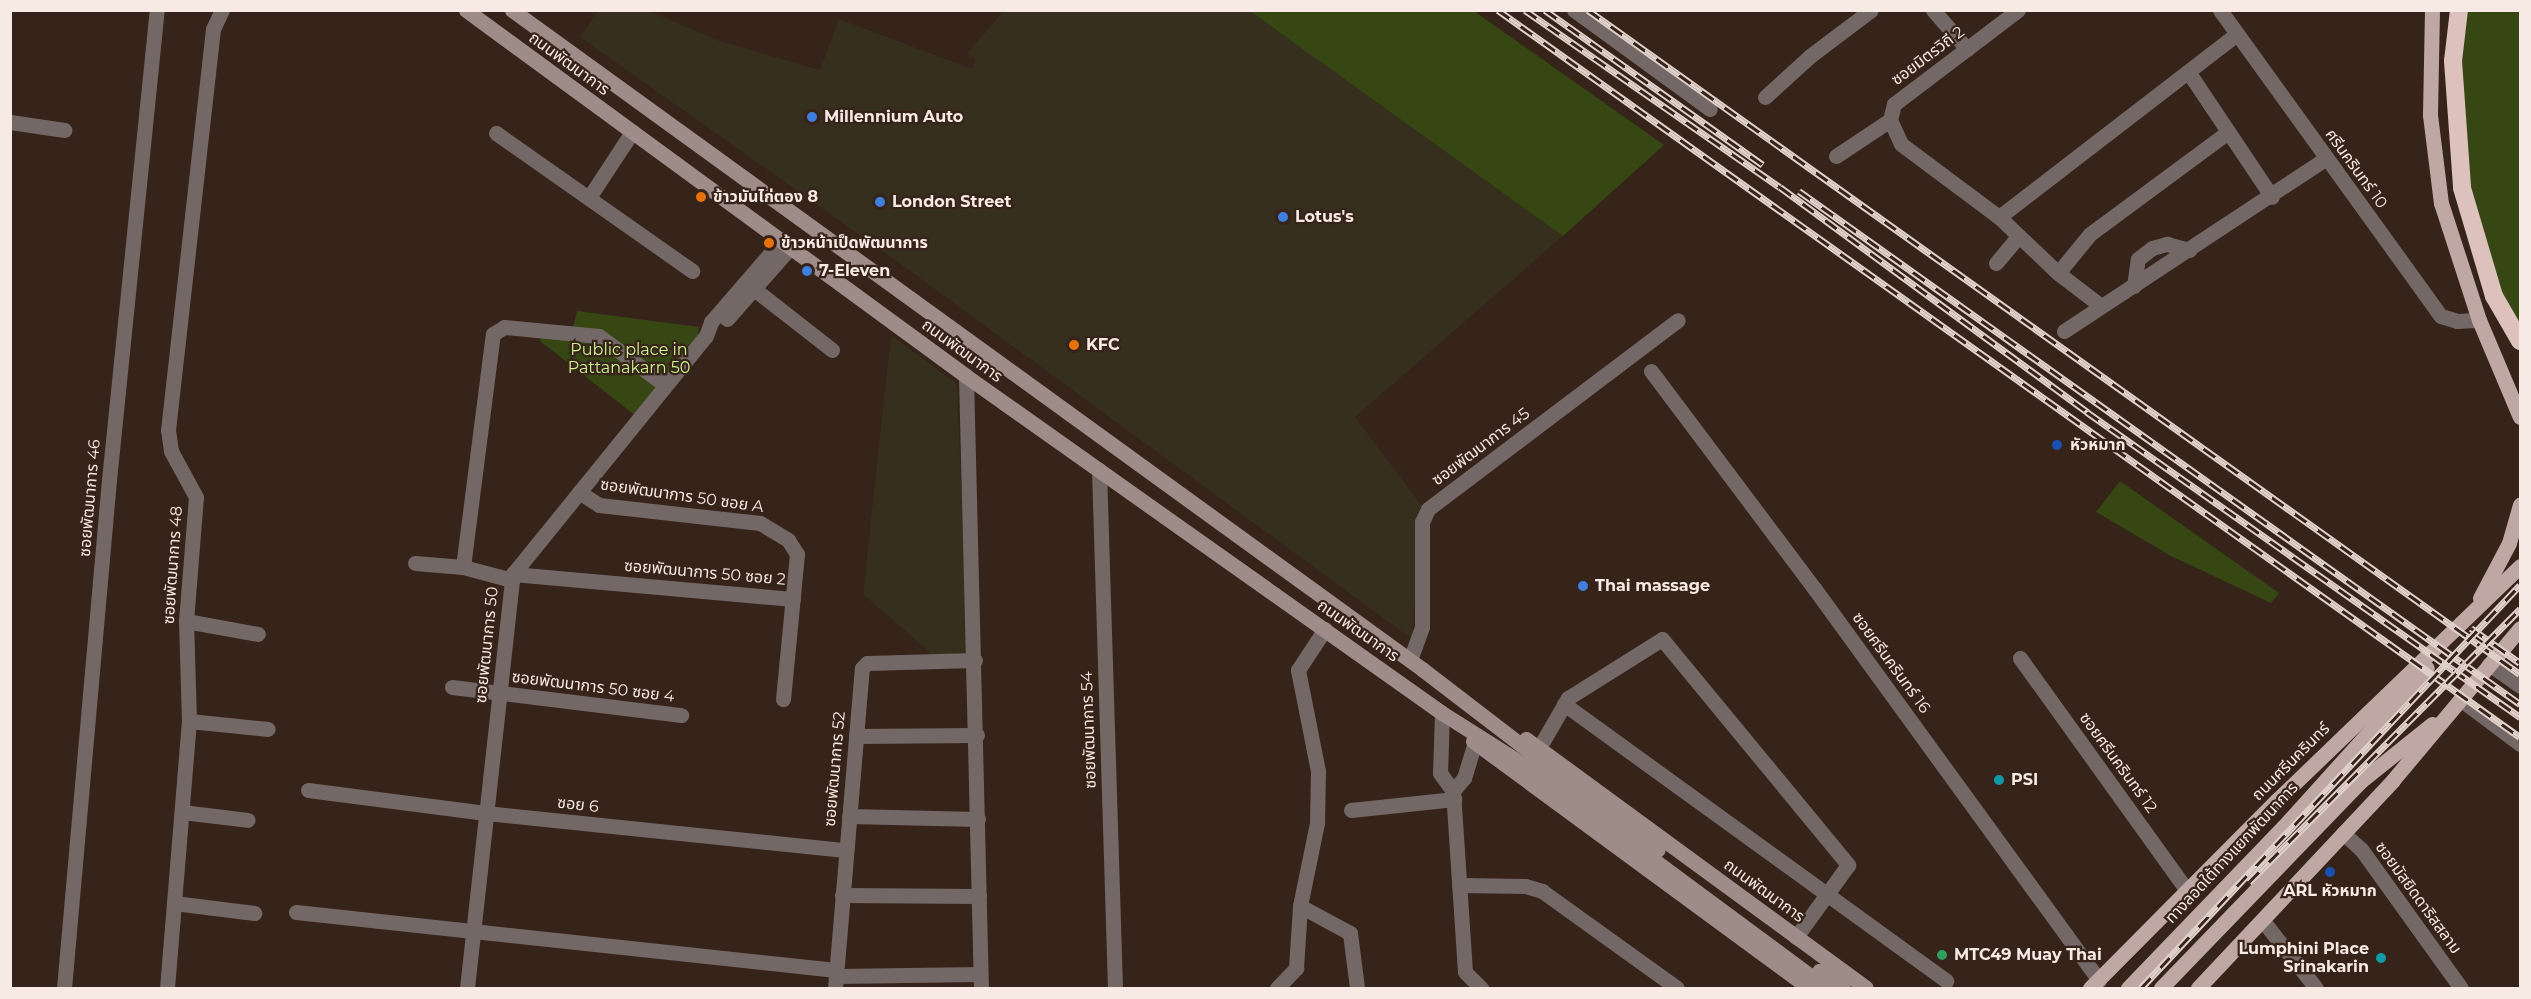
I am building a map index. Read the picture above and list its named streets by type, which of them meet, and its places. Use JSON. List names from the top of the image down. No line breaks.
{"streets":{"main road":["ถนนพัฒนาการ","ถนนศรีนครินทร์","ทางลอดใต้ทางแยกพัฒนาการ"],"street":["ซอยมิตรวิถี 2","ศรีนครินทร์ 10","ซอยพัฒนาการ 45","ซอยพัฒนาการ 50 ซอย A","ซอยพัฒนาการ 46","ซอยพัฒนาการ 48","ซอยพัฒนาการ 50 ซอย 2","ซอยพัฒนาการ 50","ซอยศรีนครินทร์ 16","ซอยพัฒนาการ 50 ซอย 4","ซอยพัฒนาการ 54","ซอยศรีนครินทร์ 12","ซอยพัฒนาการ 52","ซอย 6","ซอยมัสยิดดาริสสลาม"]},"crossings":[["ถนนพัฒนาการ","ซอยพัฒนาการ 45"],["ถนนพัฒนาการ","ซอยพัฒนาการ 50"],["ถนนพัฒนาการ","ซอยพัฒนาการ 54"],["ซอยพัฒนาการ 50 ซอย A","ซอยพัฒนาการ 50 ซอย 2"],["ซอยพัฒนาการ 50 ซอย A","ซอยพัฒนาการ 50"],["ซอยพัฒนาการ 50 ซอย 2","ซอยพัฒนาการ 50"],["ซอยพัฒนาการ 50","ซอยพัฒนาการ 50 ซอย 4"],["ซอยพัฒนาการ 50","ซอย 6"],["ซอยศรีนครินทร์ 16","ถนนศรีนครินทร์"],["ถนนศรีนครินทร์","ซอยศรีนครินทร์ 12"],["ถนนศรีนครินทร์","ทางลอดใต้ทางแยกพัฒนาการ"],["ซอยพัฒนาการ 52","ซอย 6"]],"parks":["Public place in Pattanakarn 50"],"places":["Millennium Auto","ข้าวมันไก่ตอง 8","London Street","Lotus's","ข้าวหน้าเป็ดพัฒนาการ","7-Eleven","KFC","หัวหมาก","Thai massage","PSI","ARL หัวหมาก","MTC49 Muay Thai","Lumphini Place Srinakarin"]}
